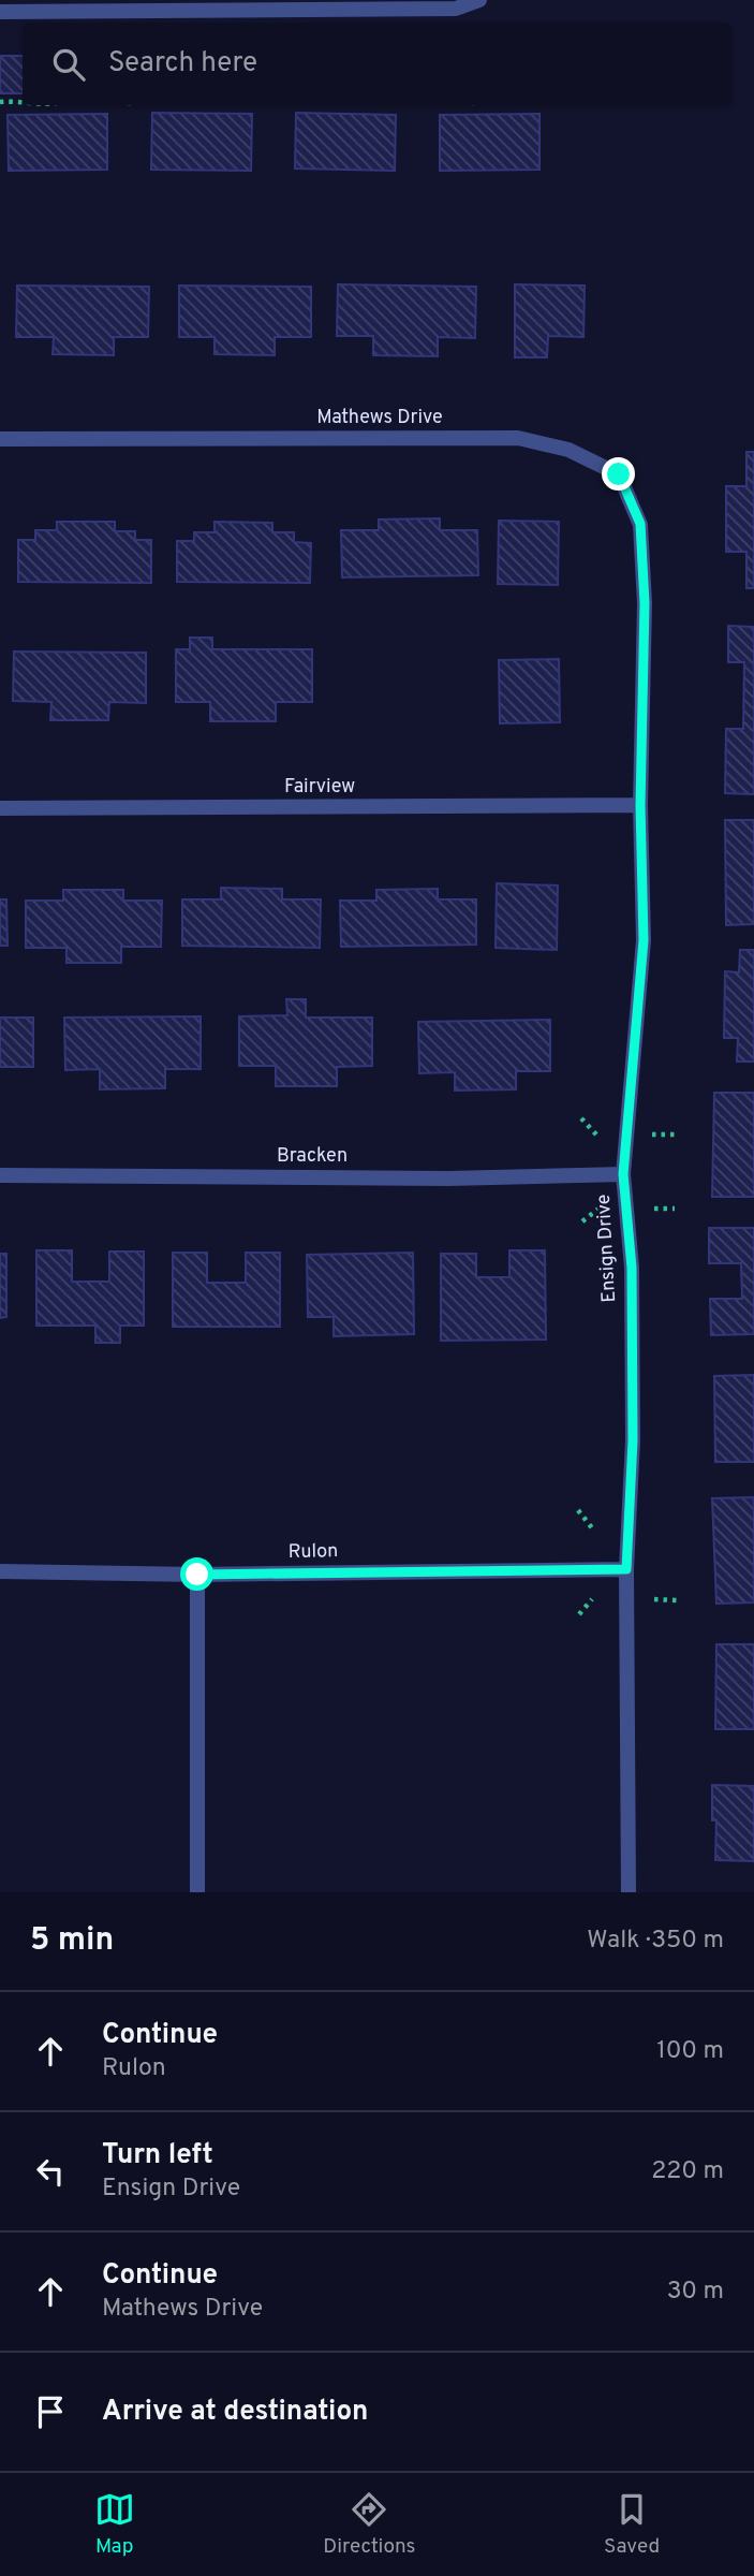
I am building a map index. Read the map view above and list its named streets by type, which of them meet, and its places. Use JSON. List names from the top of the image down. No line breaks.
{"streets":{"street":["Mathews Drive","Fairview","Bracken","Ensign Drive","Rulon"]},"crossings":[["Mathews Drive","Ensign Drive"],["Fairview","Ensign Drive"],["Bracken","Ensign Drive"],["Ensign Drive","Rulon"]],"page":{"search":"Search here","heading":["5 min","Walk · 350 m"],"list":[["Continue","Rulon","100 m"],["Turn left","Ensign Drive","220 m"],["Continue","Mathews Drive","30 m"],"Arrive at destination"],"nav":["Map","Directions","Saved"]}}
